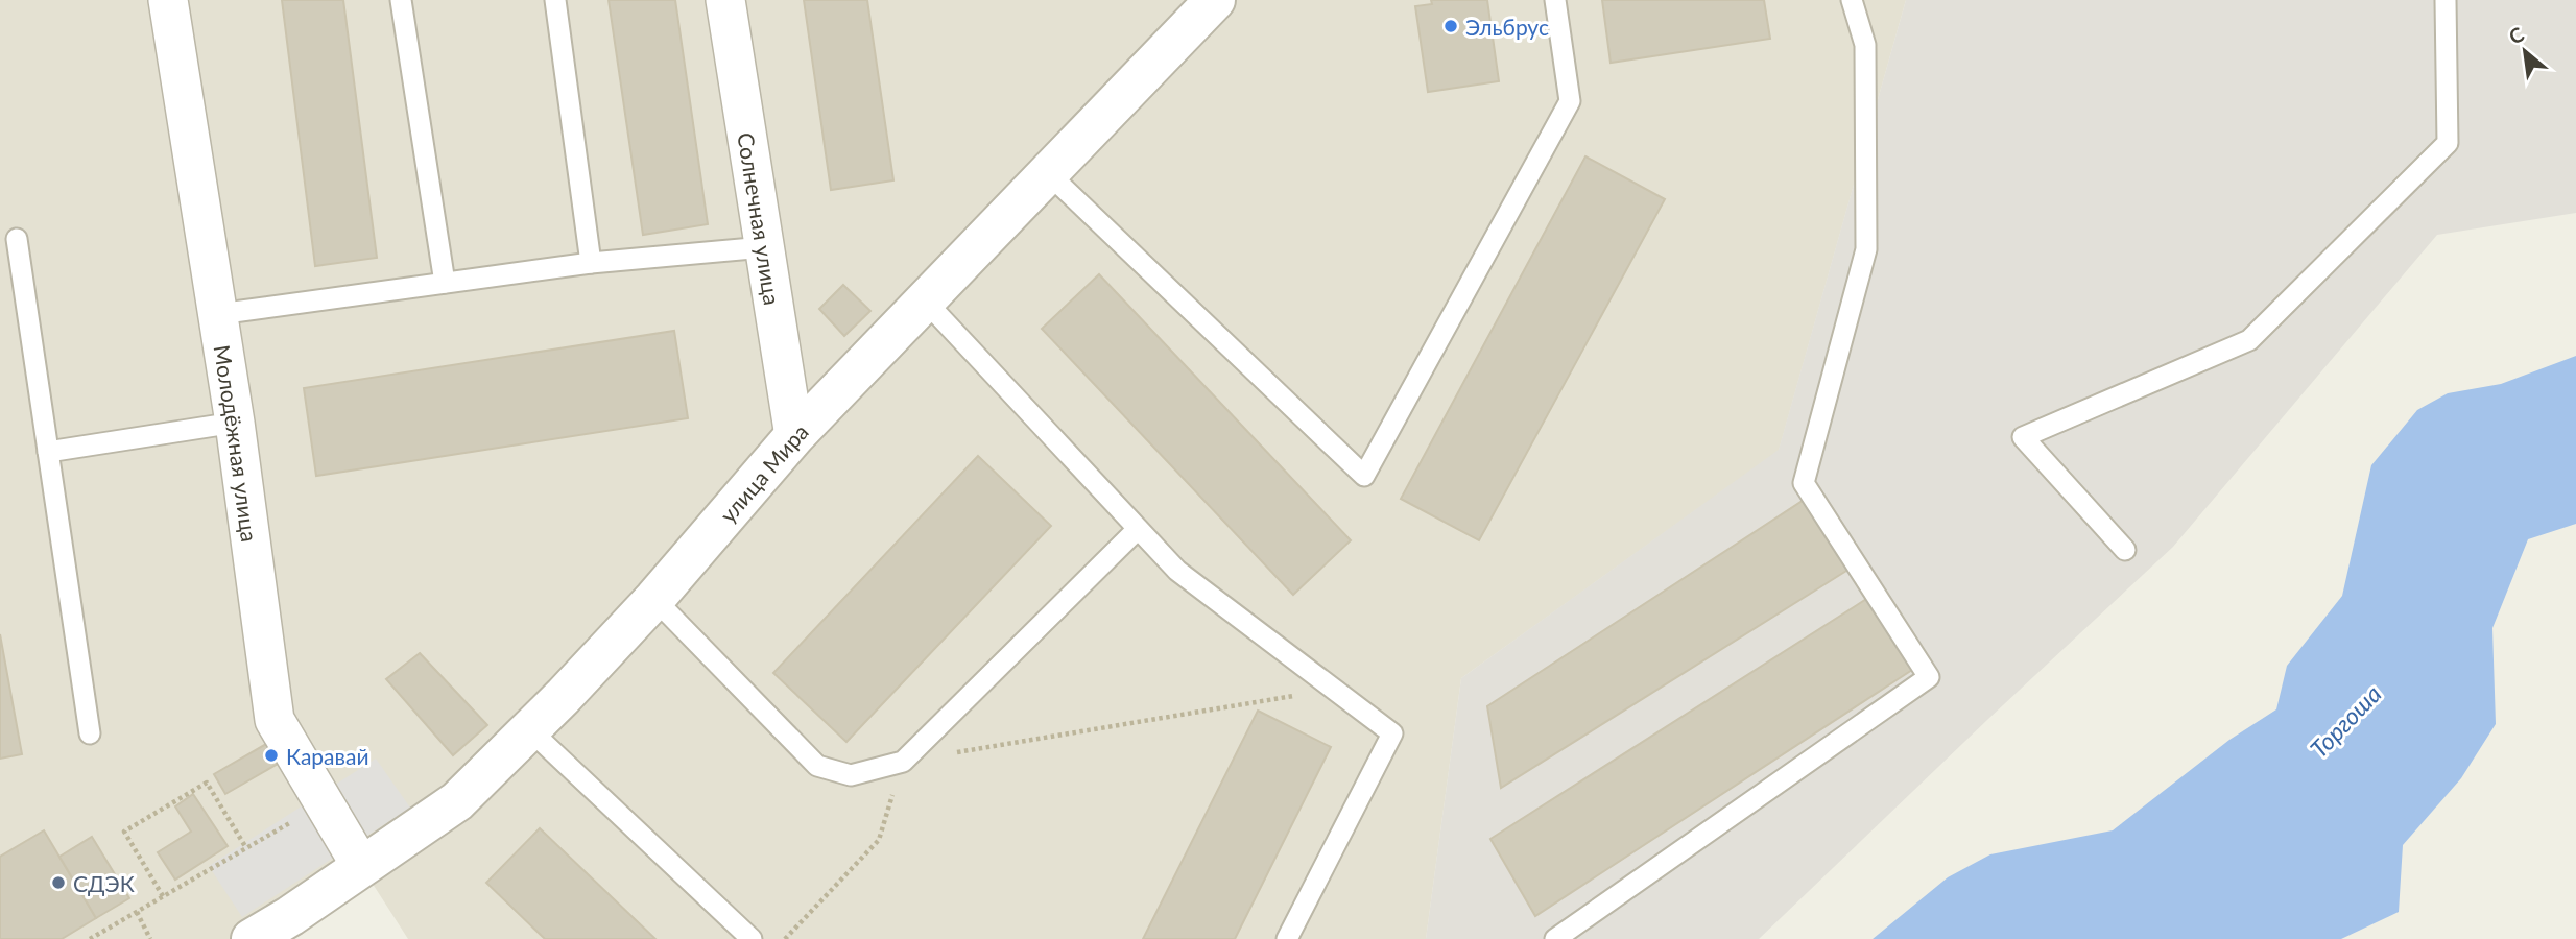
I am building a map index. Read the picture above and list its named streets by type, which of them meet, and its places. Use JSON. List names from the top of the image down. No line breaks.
{"streets":{"street":["Солнечная улица","Молодёжная улица","улица Мира"]},"crossings":[["Солнечная улица","улица Мира"],["Молодёжная улица","улица Мира"]],"water":["Торгоша"],"places":["Эльбрус","Каравай","СДЭК"],"north":"top left"}
